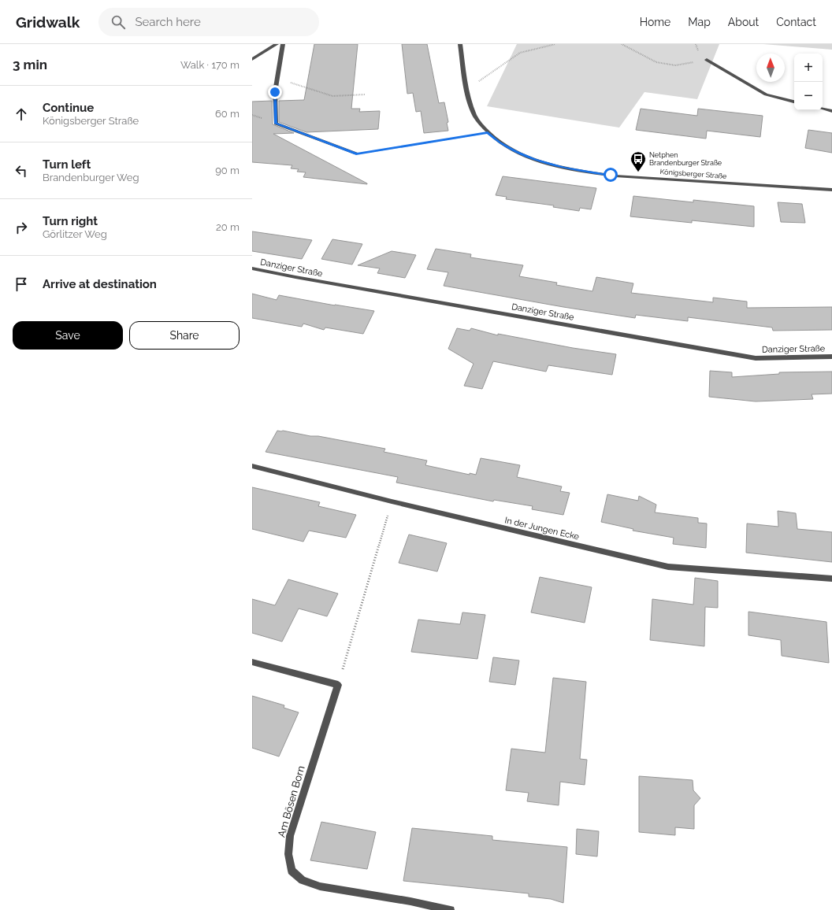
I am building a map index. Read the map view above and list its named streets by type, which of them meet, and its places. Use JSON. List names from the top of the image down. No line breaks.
{"streets":{"street":["Königsberger Straße","Danziger Straße","In der Jungen Ecke","Am Bösen Born"]},"places":{"bus stop":["Netphen Brandenburger Straße"]},"north":"top","page":{"header":"Gridwalk","search":"Search here","nav":["Home","Map","About","Contact"],"heading":["3 min","Walk · 170 m"],"map_buttons":["+","−"],"list":[["Continue","Königsberger Straße","60 m"],["Turn left","Brandenburger Weg","90 m"],["Turn right","Görlitzer Weg","20 m"],"Arrive at destination"],"buttons":["Save","Share"]}}
